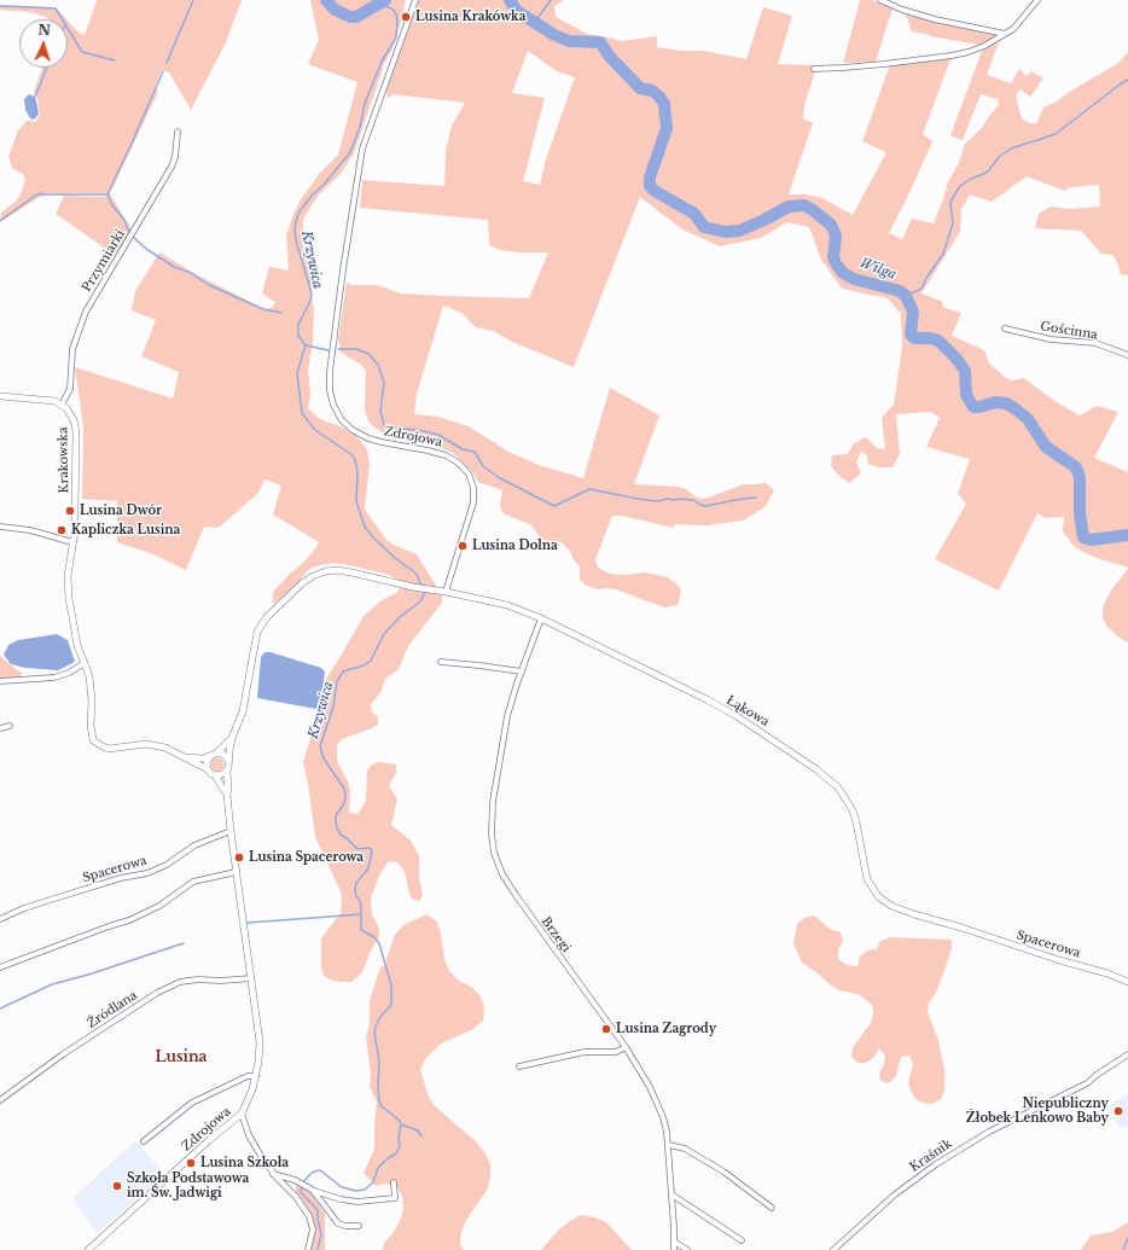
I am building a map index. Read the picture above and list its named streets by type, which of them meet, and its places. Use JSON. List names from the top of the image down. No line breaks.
{"streets":{"street":["Przymiarki","Gościnna","Zdrojowa","Krakowska","Łąkowa","Spacerowa","Brzegi","Źródlana","Kraśnik"]},"crossings":[["Przymiarki","Krakowska"],["Zdrojowa","Krakowska"],["Zdrojowa","Łąkowa"],["Zdrojowa","Spacerowa"],["Zdrojowa","Źródlana"],["Łąkowa","Spacerowa"],["Łąkowa","Brzegi"]],"districts":["Lusina"],"water":["Krzywica","Wilga"],"places":["Lusina Krakówka","Lusina Dwór","Kapliczka Lusina","Lusina Dolna","Lusina Spacerowa","Lusina Zagrody","Niepubliczny Żłobek Lenkowo Baby","Lusina Szkoła","Szkoła Podstawowa im. Św. Jadwigi"],"north":"top"}
